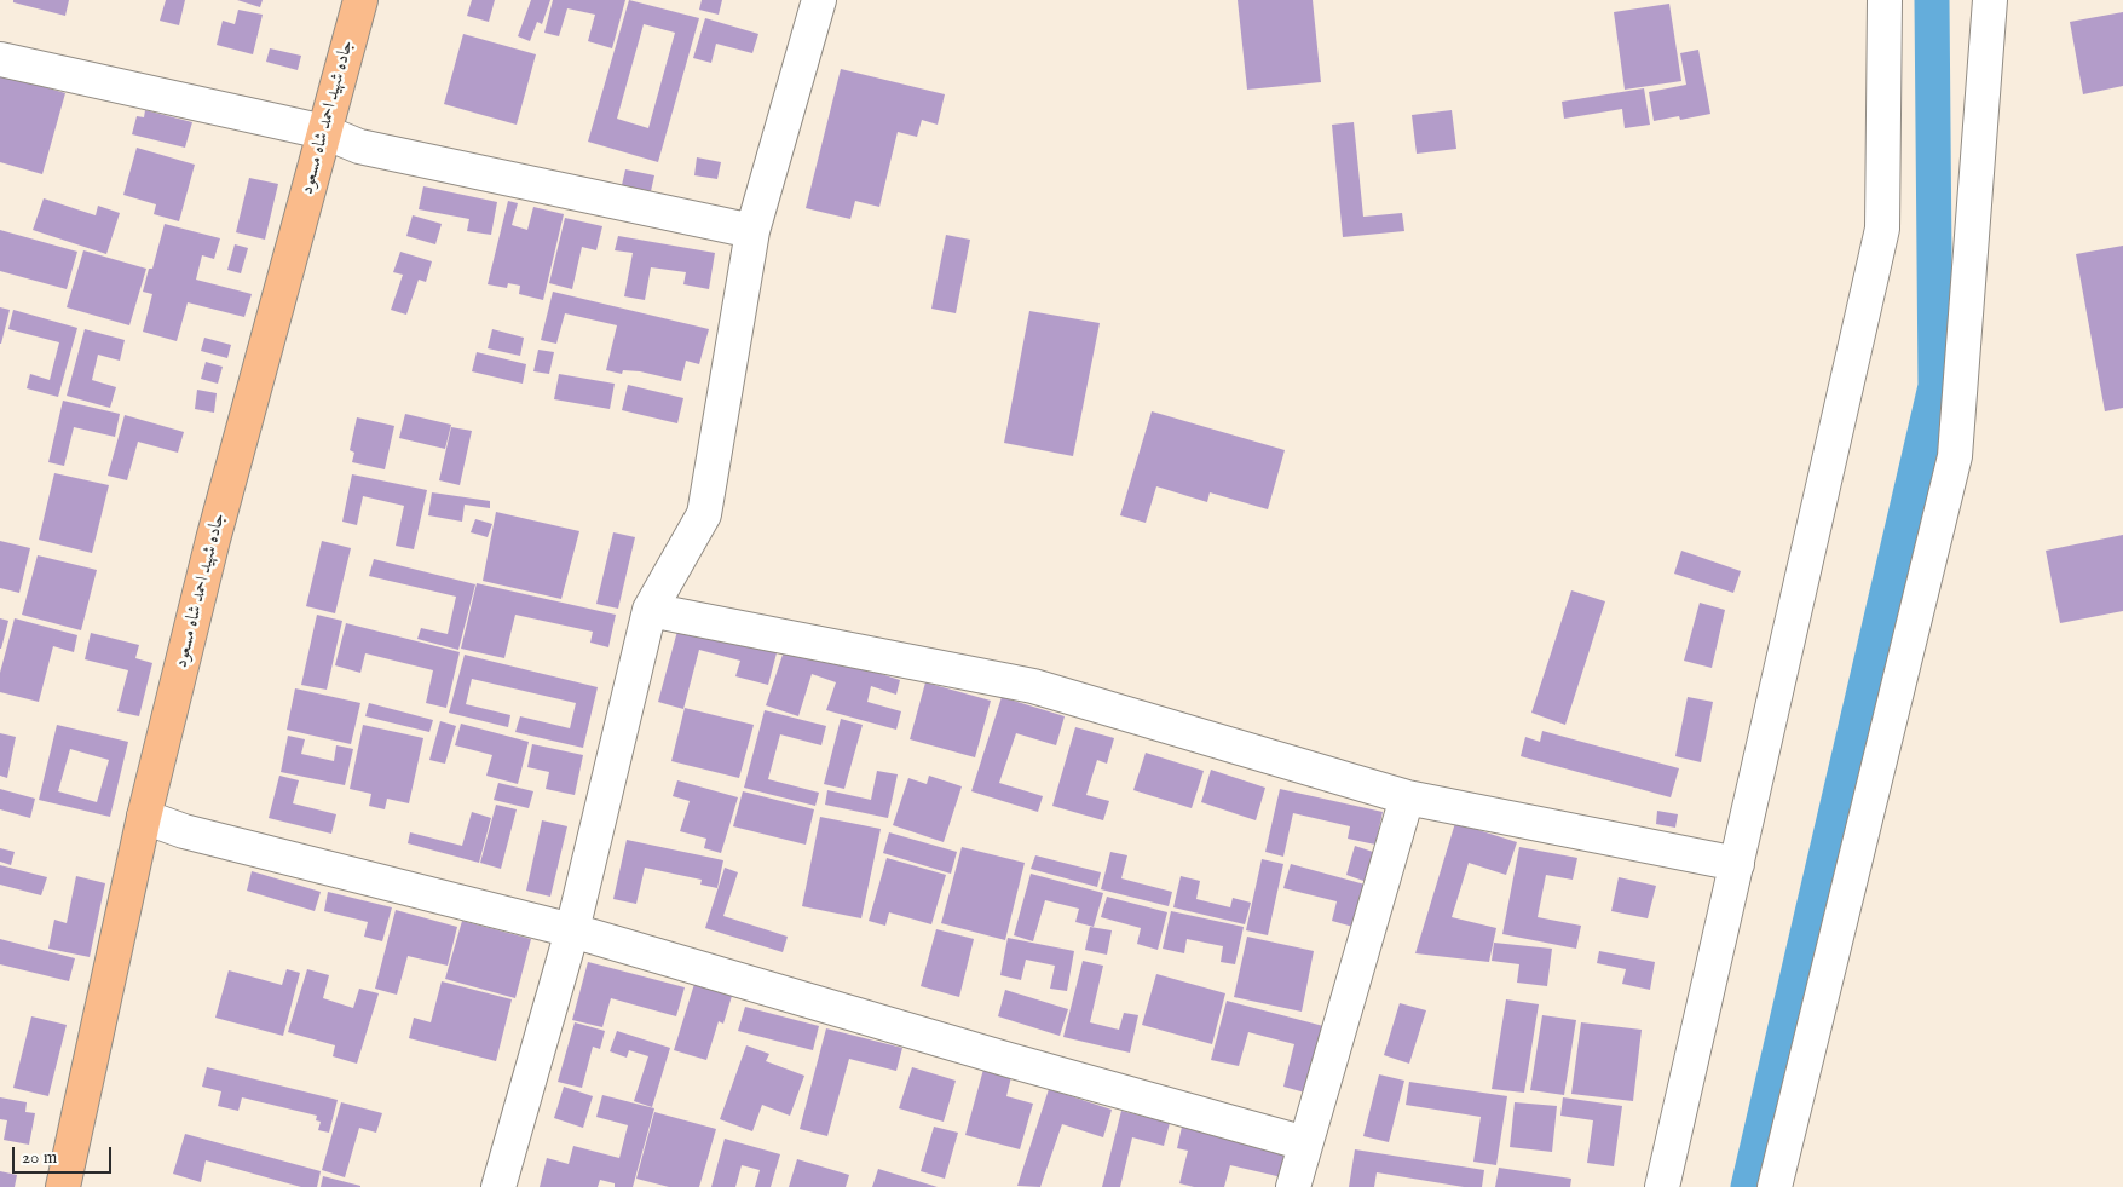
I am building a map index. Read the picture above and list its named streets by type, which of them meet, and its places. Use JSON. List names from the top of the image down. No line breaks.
{"streets":{"main road":["جاده شهيد احمد شاه مسعود"]},"scale_bar":"20 m"}
